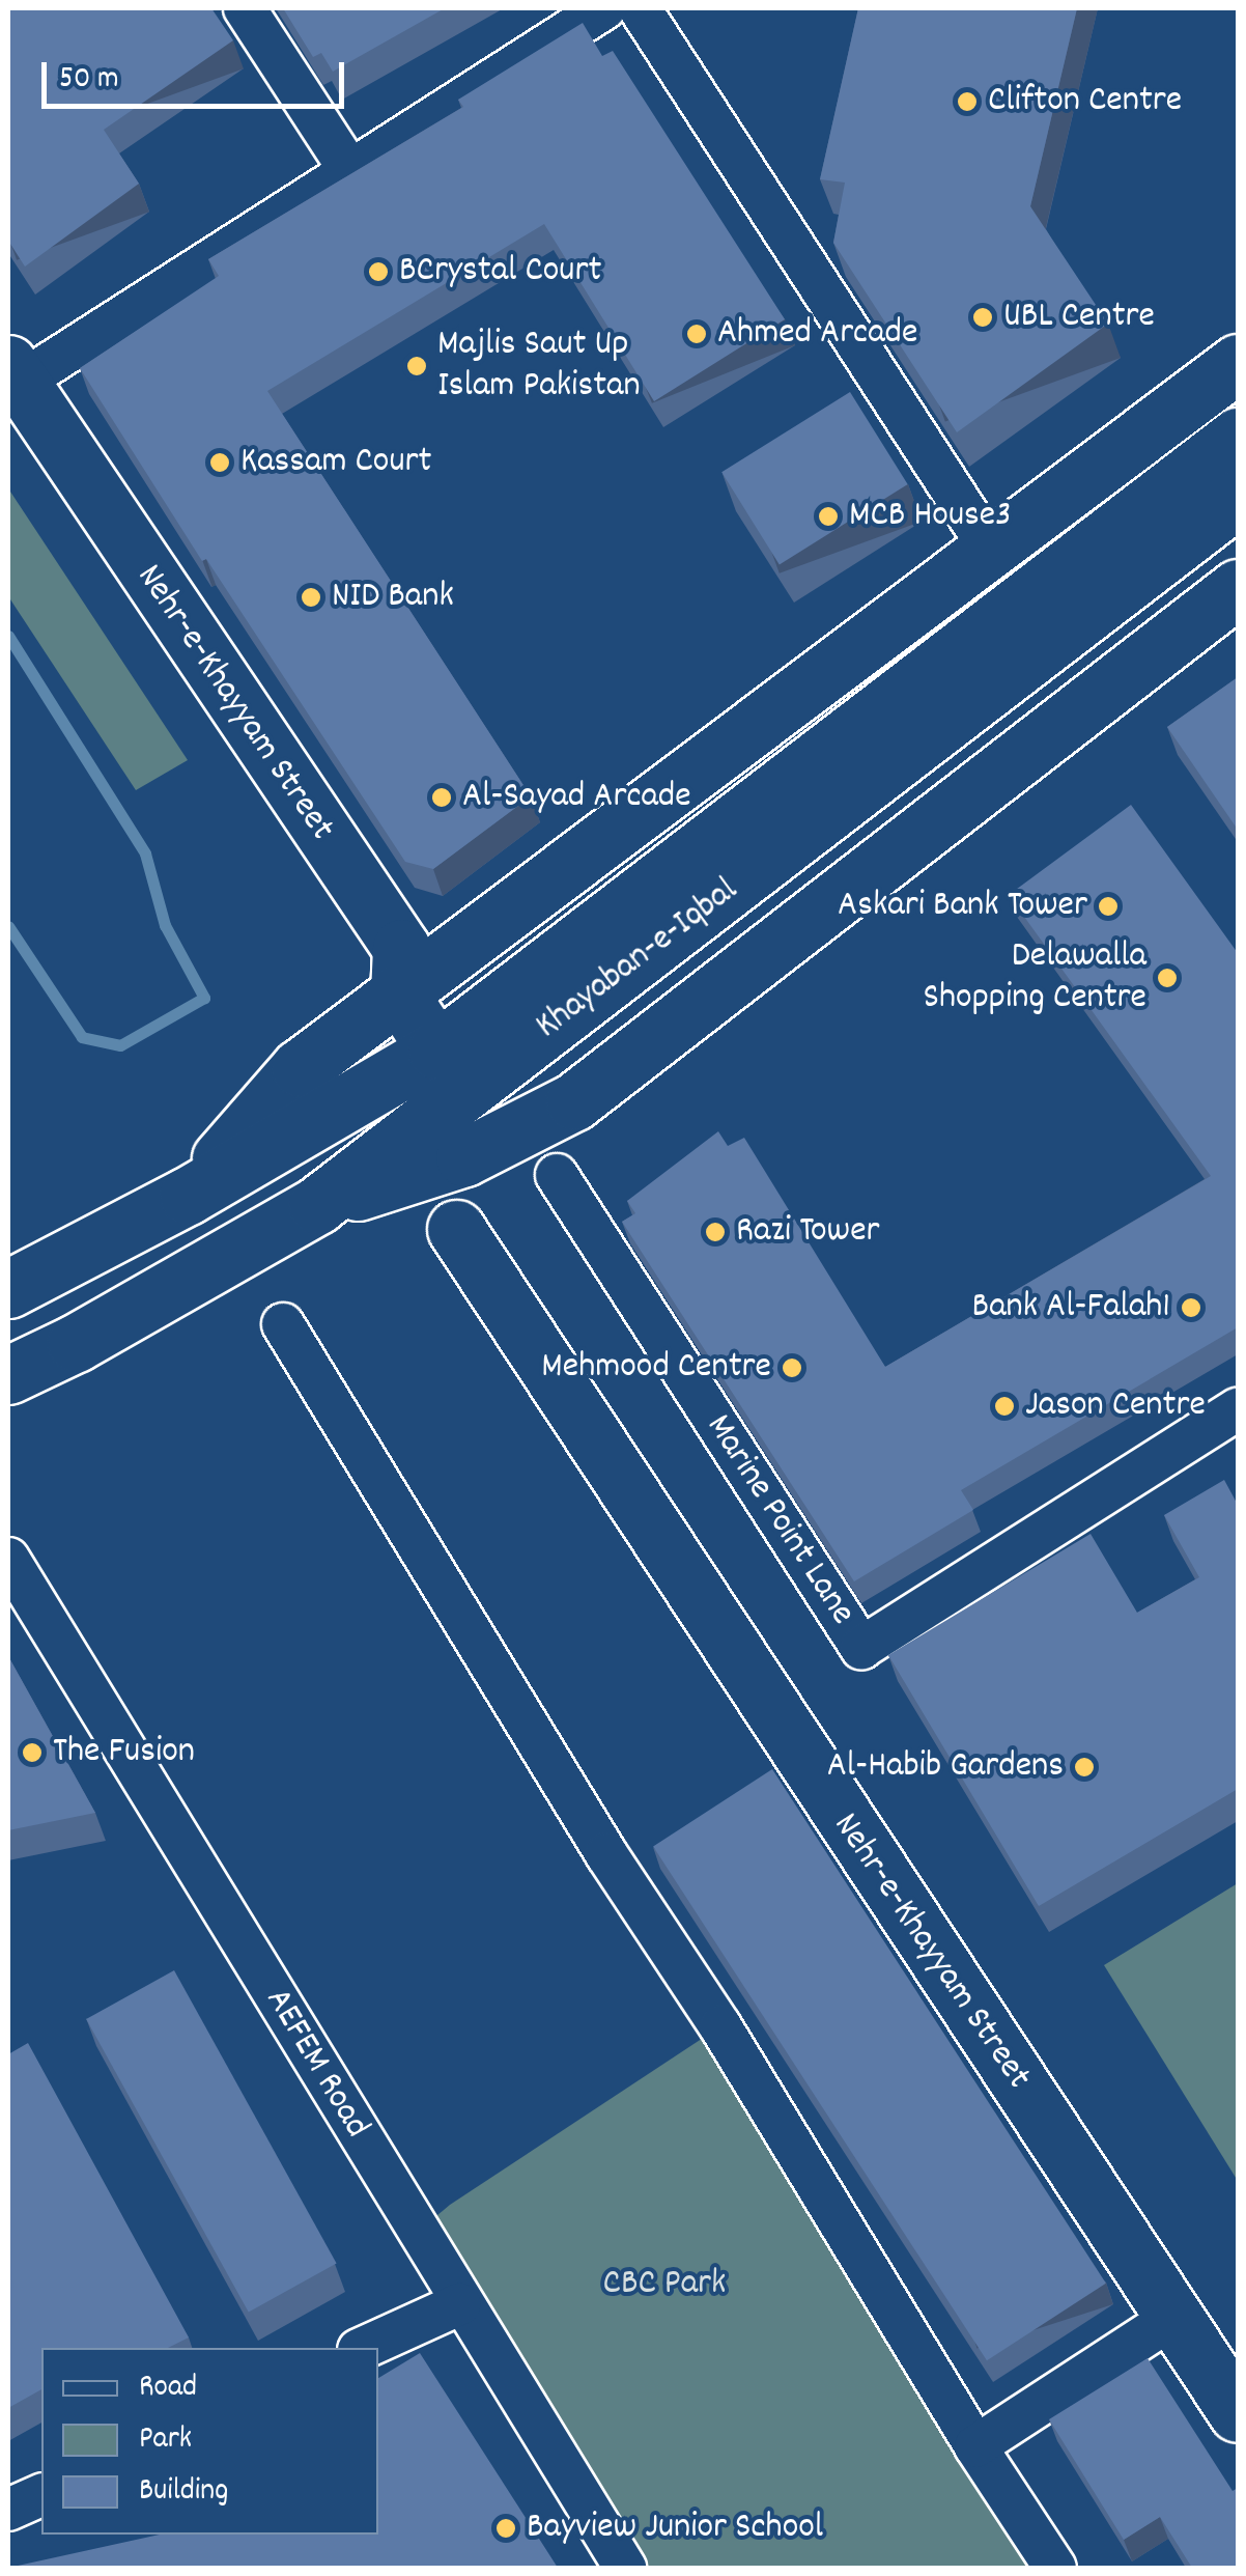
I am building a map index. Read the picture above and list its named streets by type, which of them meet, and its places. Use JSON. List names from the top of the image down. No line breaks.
{"streets":{"main road":["Nehr-e-Khayyam Street","Khayaban-e-Iqbal"],"street":["Marine Point Lane","AEFEM Road"]},"crossings":[["Nehr-e-Khayyam Street","Khayaban-e-Iqbal"]],"parks":["CBC Park"],"places":["Clifton Centre","BCrystal Court","UBL Centre","Ahmed Arcade","Majlis Saut Up Islam Pakistan","Kassam Court","MCB House3","NID Bank","Al-Sayad Arcade","Askari Bank Tower","Delawalla Shopping Centre","Razi Tower","Bank Al-Falah1","Mehmood Centre","Jason Centre","The Fusion","Al-Habib Gardens","Bayview Junior School"],"legend":["Road","Park","Building"],"scale_bar":"50 m"}
